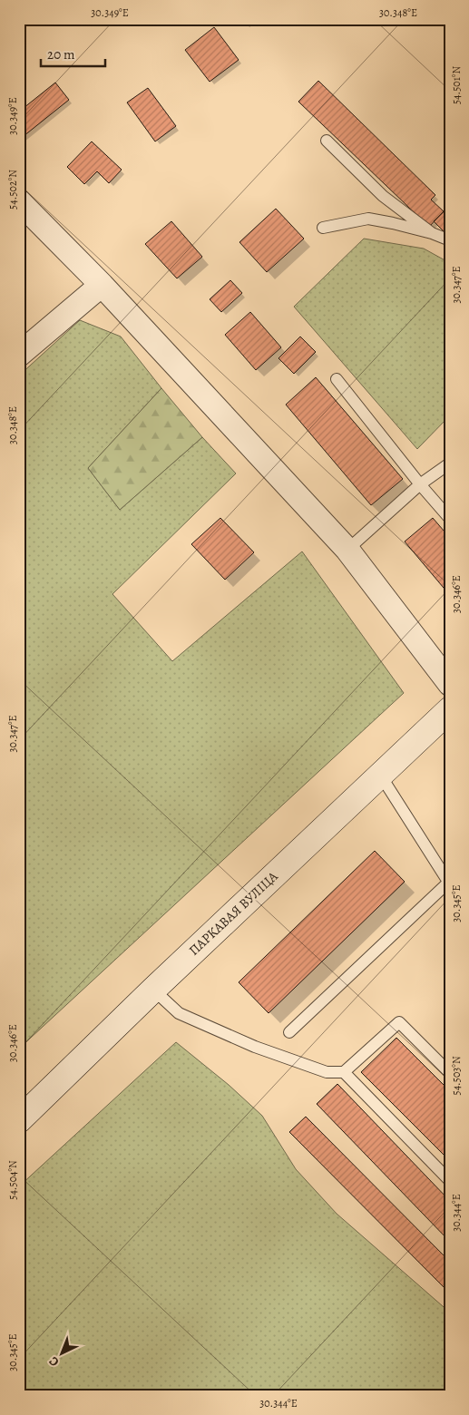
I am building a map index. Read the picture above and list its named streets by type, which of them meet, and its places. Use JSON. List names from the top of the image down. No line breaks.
{"streets":{"street":["ПАРКАВАЯ ВУЛІЦА"]},"scale_bar":"20 m","north":"bottom left","coordinates":["30.349°E","30.348°E","54.501°N","54.502°N","30.347°E","30.346°E","30.345°E","54.503°N","54.504°N","30.344°E"]}
